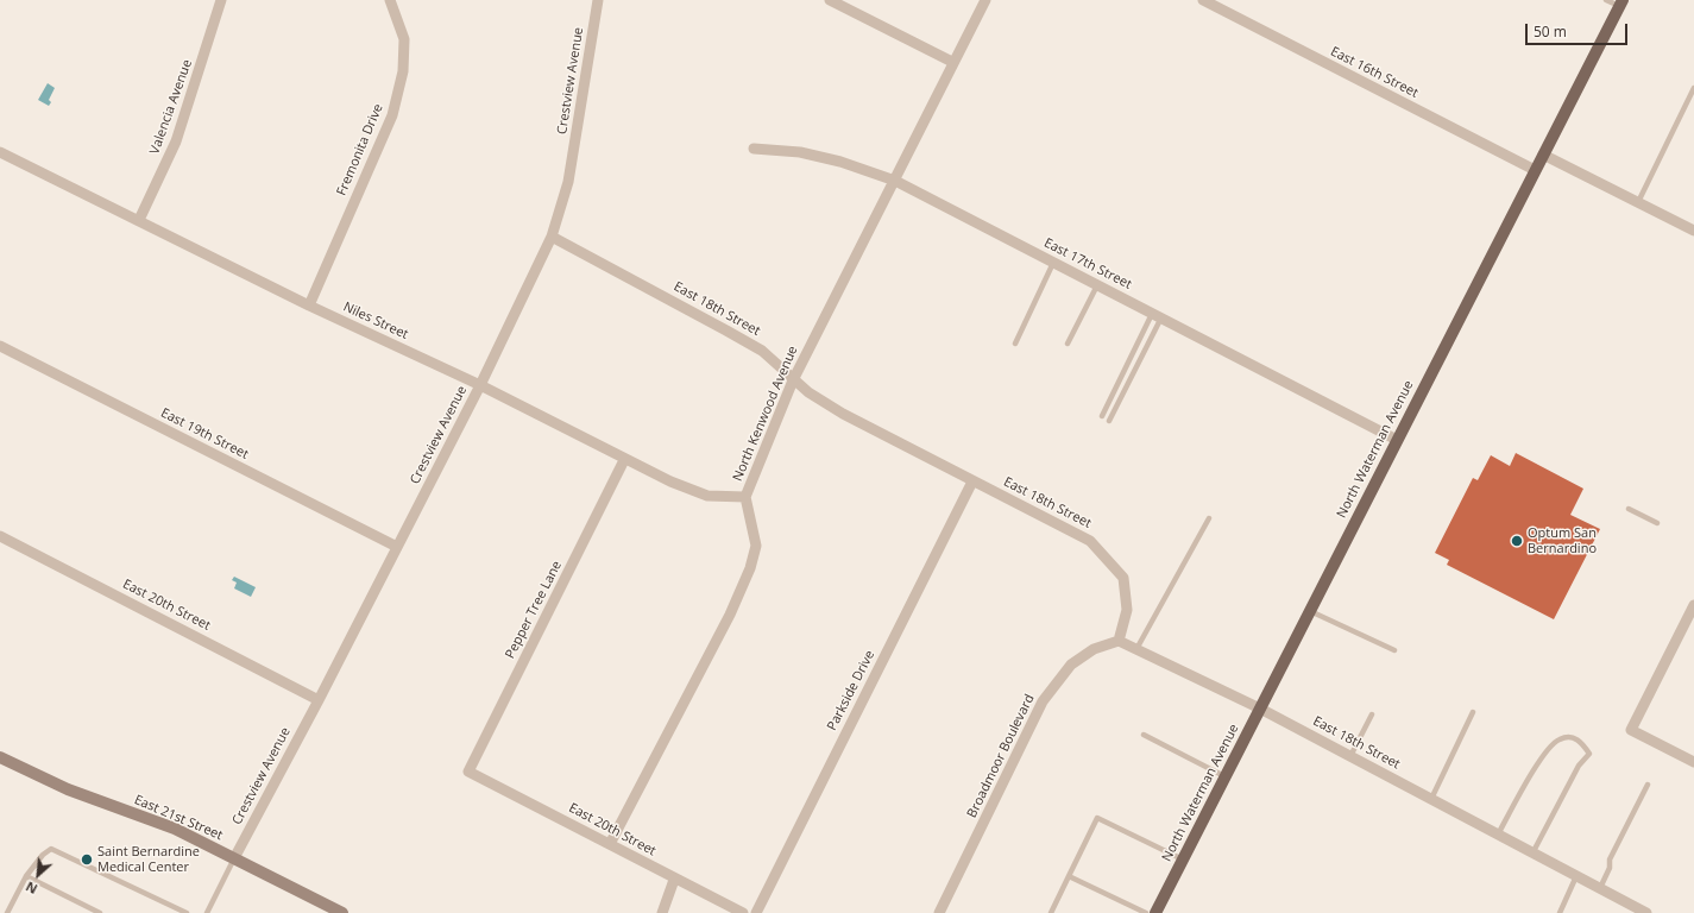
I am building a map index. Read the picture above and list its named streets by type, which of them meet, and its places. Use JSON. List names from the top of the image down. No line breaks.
{"streets":{"main road":["North Waterman Avenue"],"street":["East 16th Street","Crestview Avenue","Valencia Avenue","Fremonita Drive","East 17th Street","East 18th Street","Niles Street","North Kenwood Avenue","East 19th Street","East 20th Street","Pepper Tree Lane","Parkside Drive","Broadmoor Boulevard","East 21st Street"]},"crossings":[["East 16th Street","North Waterman Avenue"],["Crestview Avenue","East 18th Street"],["Crestview Avenue","Niles Street"],["Crestview Avenue","East 19th Street"],["Crestview Avenue","East 20th Street"],["Crestview Avenue","East 21st Street"],["Valencia Avenue","Niles Street"],["Fremonita Drive","Niles Street"],["East 17th Street","North Kenwood Avenue"],["East 17th Street","North Waterman Avenue"],["East 18th Street","North Kenwood Avenue"],["East 18th Street","North Waterman Avenue"],["East 18th Street","Parkside Drive"],["East 18th Street","Broadmoor Boulevard"],["Niles Street","North Kenwood Avenue"],["Niles Street","Pepper Tree Lane"],["North Kenwood Avenue","East 20th Street"],["East 20th Street","Pepper Tree Lane"]],"places":["Optum San Bernardino","Saint Bernardine Medical Center"],"scale_bar":"50 m","north":"bottom left"}
